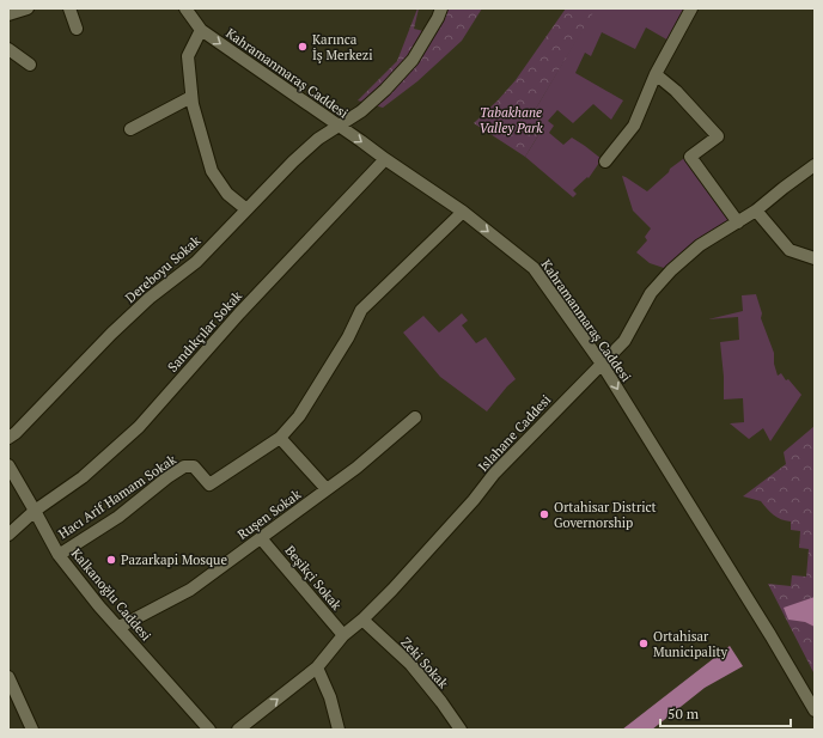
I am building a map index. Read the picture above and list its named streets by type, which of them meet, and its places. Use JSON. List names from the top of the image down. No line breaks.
{"streets":{"street":["Kahramanmaraş Caddesi","Dereboyu Sokak","Sandıkçılar Sokak","Islahane Caddesi","Hacı Arif Hamam Sokak","Ruşen Sokak","Beşikçi Sokak","Kalkanoğlu Caddesi","Zeki Sokak"]},"crossings":[["Kahramanmaraş Caddesi","Dereboyu Sokak"],["Kahramanmaraş Caddesi","Sandıkçılar Sokak"],["Kahramanmaraş Caddesi","Islahane Caddesi"],["Kahramanmaraş Caddesi","Hacı Arif Hamam Sokak"],["Sandıkçılar Sokak","Kalkanoğlu Caddesi"],["Islahane Caddesi","Beşikçi Sokak"],["Islahane Caddesi","Zeki Sokak"],["Hacı Arif Hamam Sokak","Kalkanoğlu Caddesi"],["Ruşen Sokak","Beşikçi Sokak"],["Ruşen Sokak","Kalkanoğlu Caddesi"]],"one_way":["Kahramanmaraş Caddesi"],"parks":["Tabakhane Valley Park"],"places":["Karınca İş Merkezi","Ortahisar District Governorship","Pazarkapi Mosque","Ortahisar Municipality"],"scale_bar":"50 m"}
